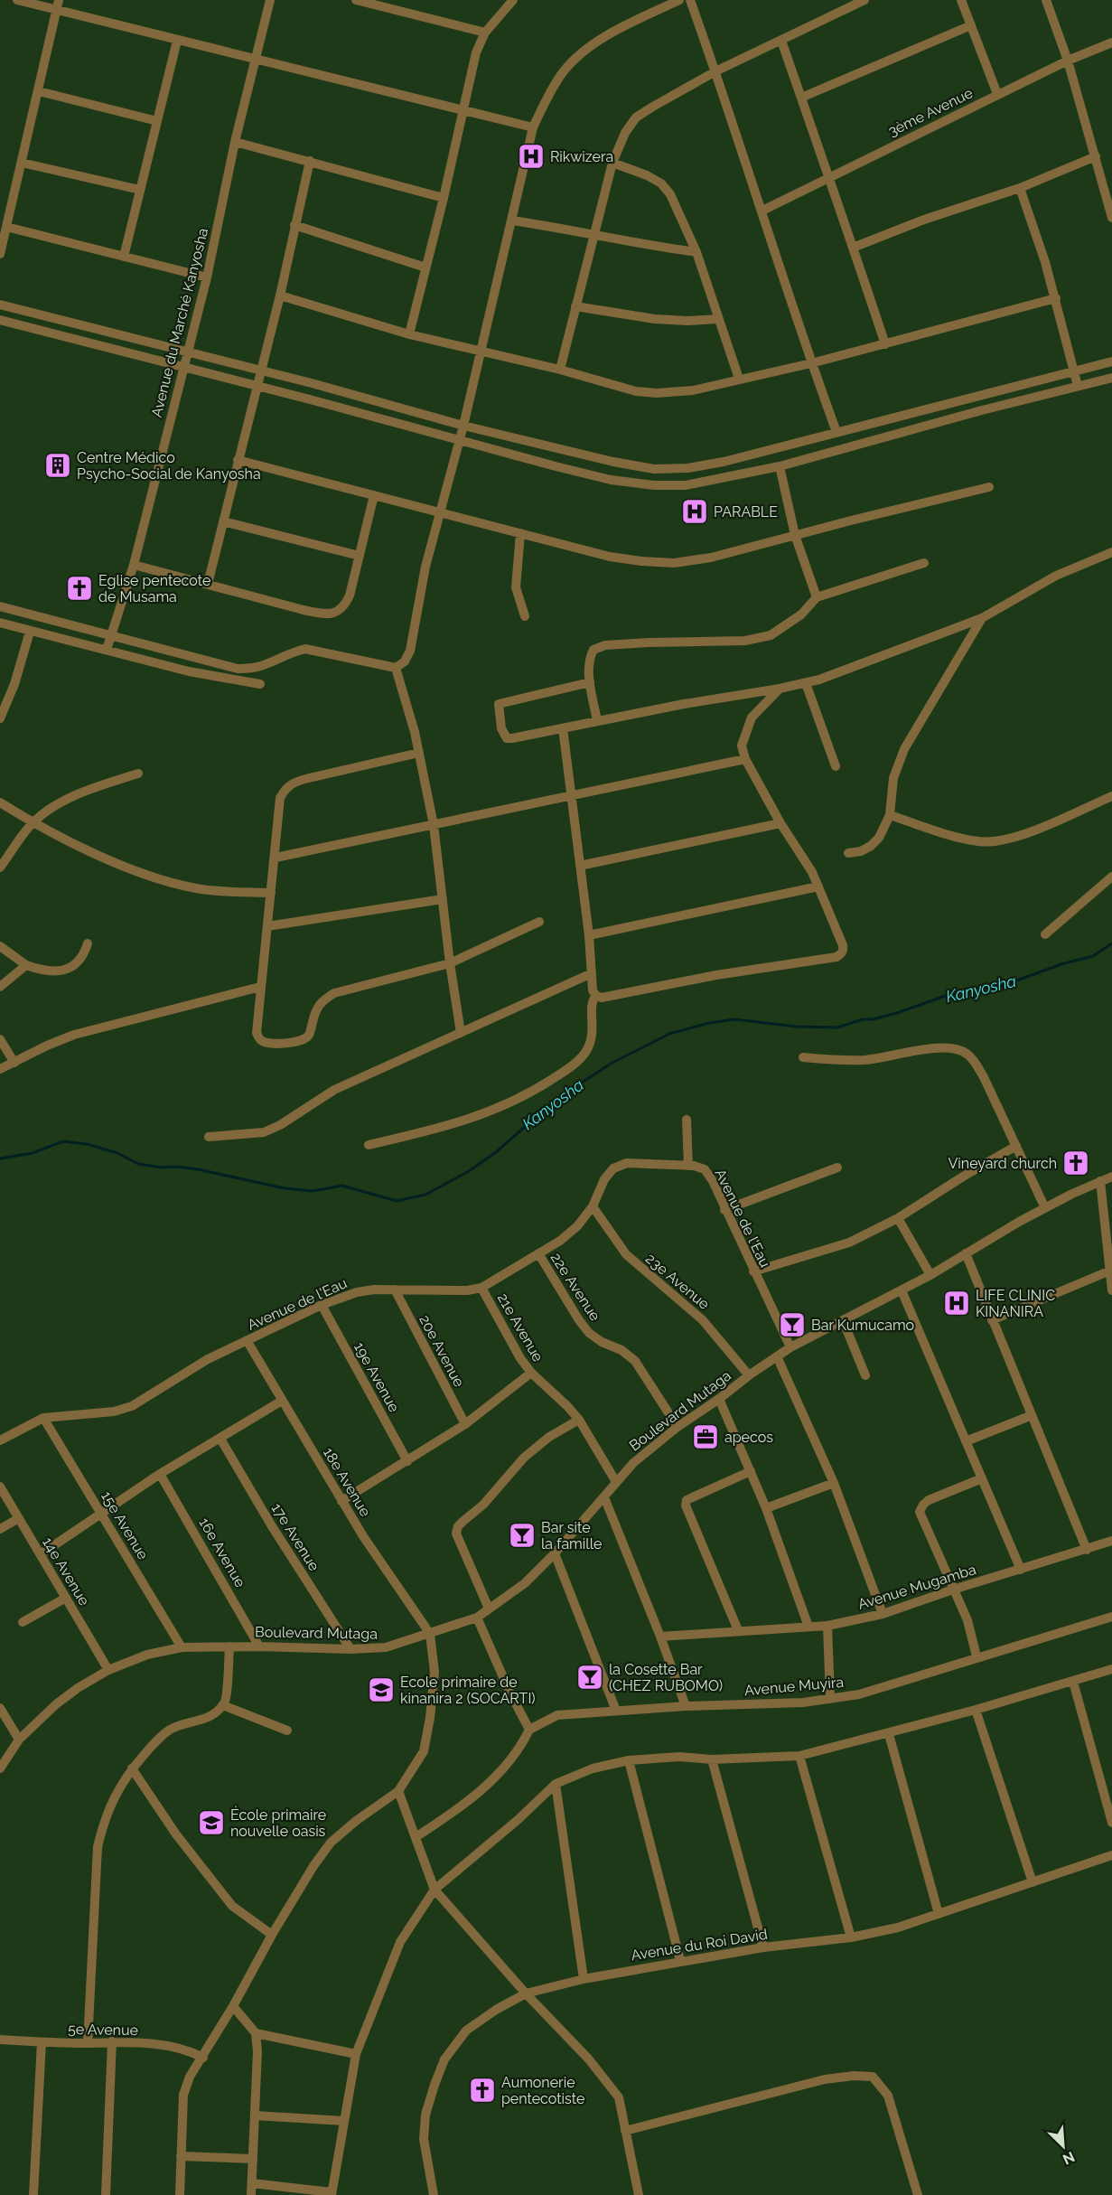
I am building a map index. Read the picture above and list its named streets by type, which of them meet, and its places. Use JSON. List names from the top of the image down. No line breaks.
{"streets":{"street":["3ème Avenue","Avenue du Marché Kanyosha","Avenue de l'Eau","23e Avenue","22e Avenue","21e Avenue","20e Avenue","19e Avenue","Boulevard Mutaga","18e Avenue","15e Avenue","17e Avenue","16e Avenue","14e Avenue","Avenue Mugamba","Avenue Muyira","Avenue du Roi David","5e Avenue"]},"crossings":[["Avenue de l'Eau","23e Avenue"],["Avenue de l'Eau","22e Avenue"],["Avenue de l'Eau","21e Avenue"],["Avenue de l'Eau","20e Avenue"],["Avenue de l'Eau","19e Avenue"],["Avenue de l'Eau","Boulevard Mutaga"],["Avenue de l'Eau","18e Avenue"],["Avenue de l'Eau","15e Avenue"],["23e Avenue","Boulevard Mutaga"],["22e Avenue","Boulevard Mutaga"],["21e Avenue","Boulevard Mutaga"],["Boulevard Mutaga","18e Avenue"],["Boulevard Mutaga","15e Avenue"],["Boulevard Mutaga","17e Avenue"],["Boulevard Mutaga","16e Avenue"],["Boulevard Mutaga","14e Avenue"]],"water":["Kanyosha"],"places":{"hospital":["Rikwizera","PARABLE","LIFE CLINIC KINANIRA"],"building":["Centre Médico Psycho-Social de Kanyosha"],"church":["Eglise pentecote de Musama","Vineyard church","Aumonerie pentecotiste"],"bar":["Bar Kumucamo","Bar site la famille","la Cosette Bar (CHEZ RUBOMO)"],"office":["apecos"],"school or university":["Ecole primaire de kinanira 2 (SOCARTI)","École primaire nouvelle oasis"]},"north":"bottom right"}
